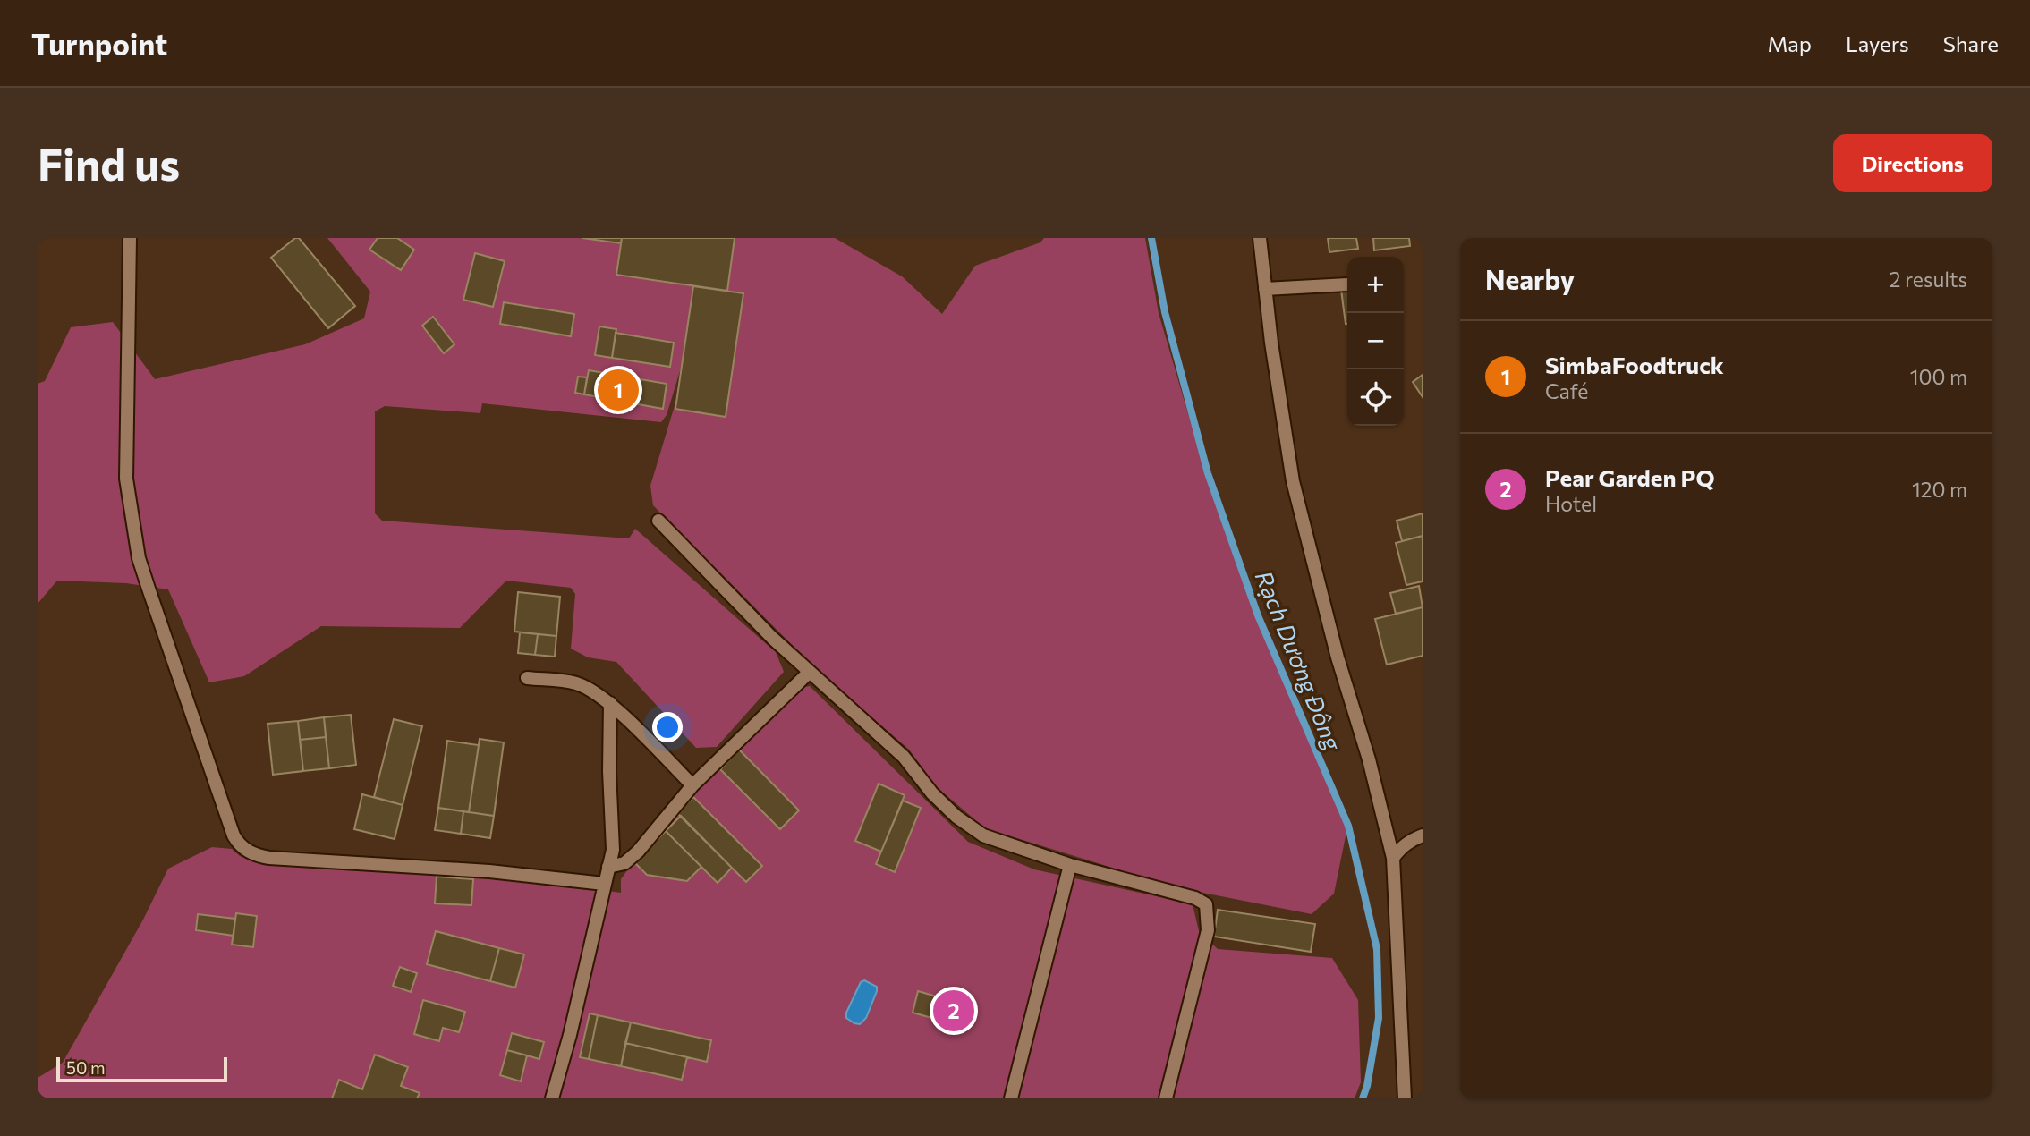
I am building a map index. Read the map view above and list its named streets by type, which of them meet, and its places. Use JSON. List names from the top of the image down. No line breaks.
{"water":["Rạch Dương Đông"],"scale_bar":"50 m","page":{"header":"Turnpoint","nav":["Map","Layers","Share"],"buttons":"Directions","title":"Find us","heading":["Nearby","2 results"],"map_buttons":["+","−"],"list":[{"mark":"1","name":"SimbaFoodtruck","note":"Café","value":"100 m"},{"mark":"2","name":"Pear Garden PQ","note":"Hotel","value":"120 m"}],"pins":["1","2"],"scale":"50 m"}}
